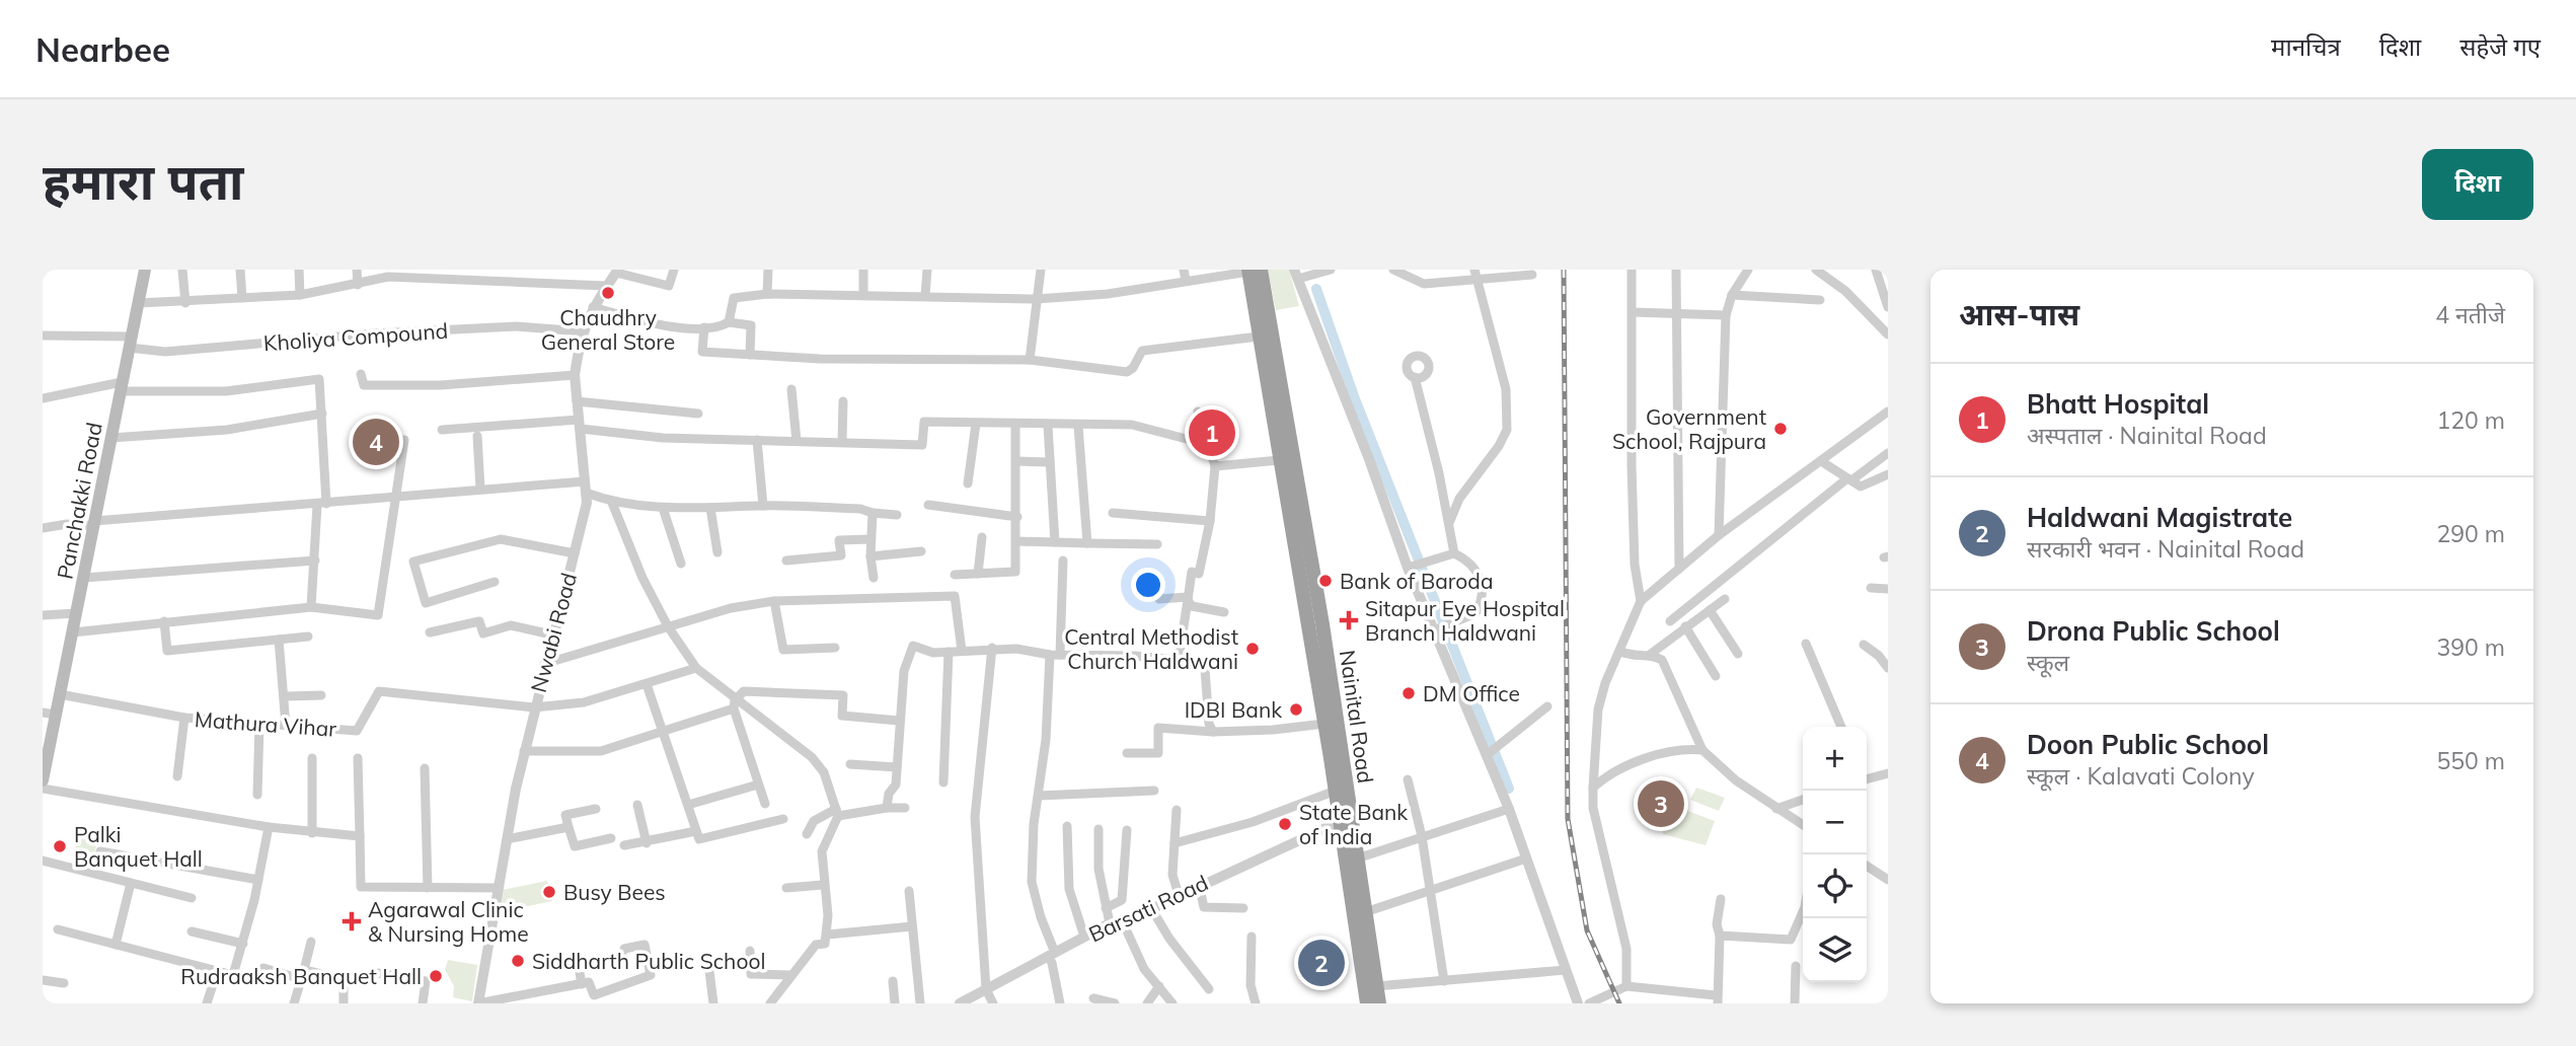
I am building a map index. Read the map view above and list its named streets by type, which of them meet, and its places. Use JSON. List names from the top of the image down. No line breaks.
{"streets":{"highway":["Nainital Road"],"main road":["Panchakki Road"],"street":["Kholiya Compound","Nwabi Road","Mathura Vihar","Barsati Road"]},"crossings":[["Kholiya Compound","Panchakki Road"],["Kholiya Compound","Nwabi Road"],["Panchakki Road","Mathura Vihar"],["Nwabi Road","Mathura Vihar"],["Nainital Road","Barsati Road"]],"places":{"other":["Chaudhry General Store","Government School, Rajpura","Bank of Baroda","Central Methodist Church Haldwani","DM Office","IDBI Bank","State Bank of India","Palki Banquet Hall","Busy Bees","Siddharth Public School","Rudraaksh Banquet Hall"],"health":["Sitapur Eye Hospital Branch Haldwani","Agarawal Clinic & Nursing Home"]},"page":{"header":"Nearbee","nav":["मानचित्र","दिशा","सहेजे गए"],"buttons":"दिशा","title":"हमारा पता","heading":["आस-पास","4 नतीजे"],"list":[{"mark":"1","name":"Bhatt Hospital","note":"अस्पताल · Nainital Road","value":"120 m"},{"mark":"2","name":"Haldwani Magistrate","note":"सरकारी भवन · Nainital Road","value":"290 m"},{"mark":"3","name":"Drona Public School","note":"स्कूल","value":"390 m"},{"mark":"4","name":"Doon Public School","note":"स्कूल · Kalavati Colony","value":"550 m"}],"pins":["1","4","3","2"],"map_buttons":["+","−"]}}
